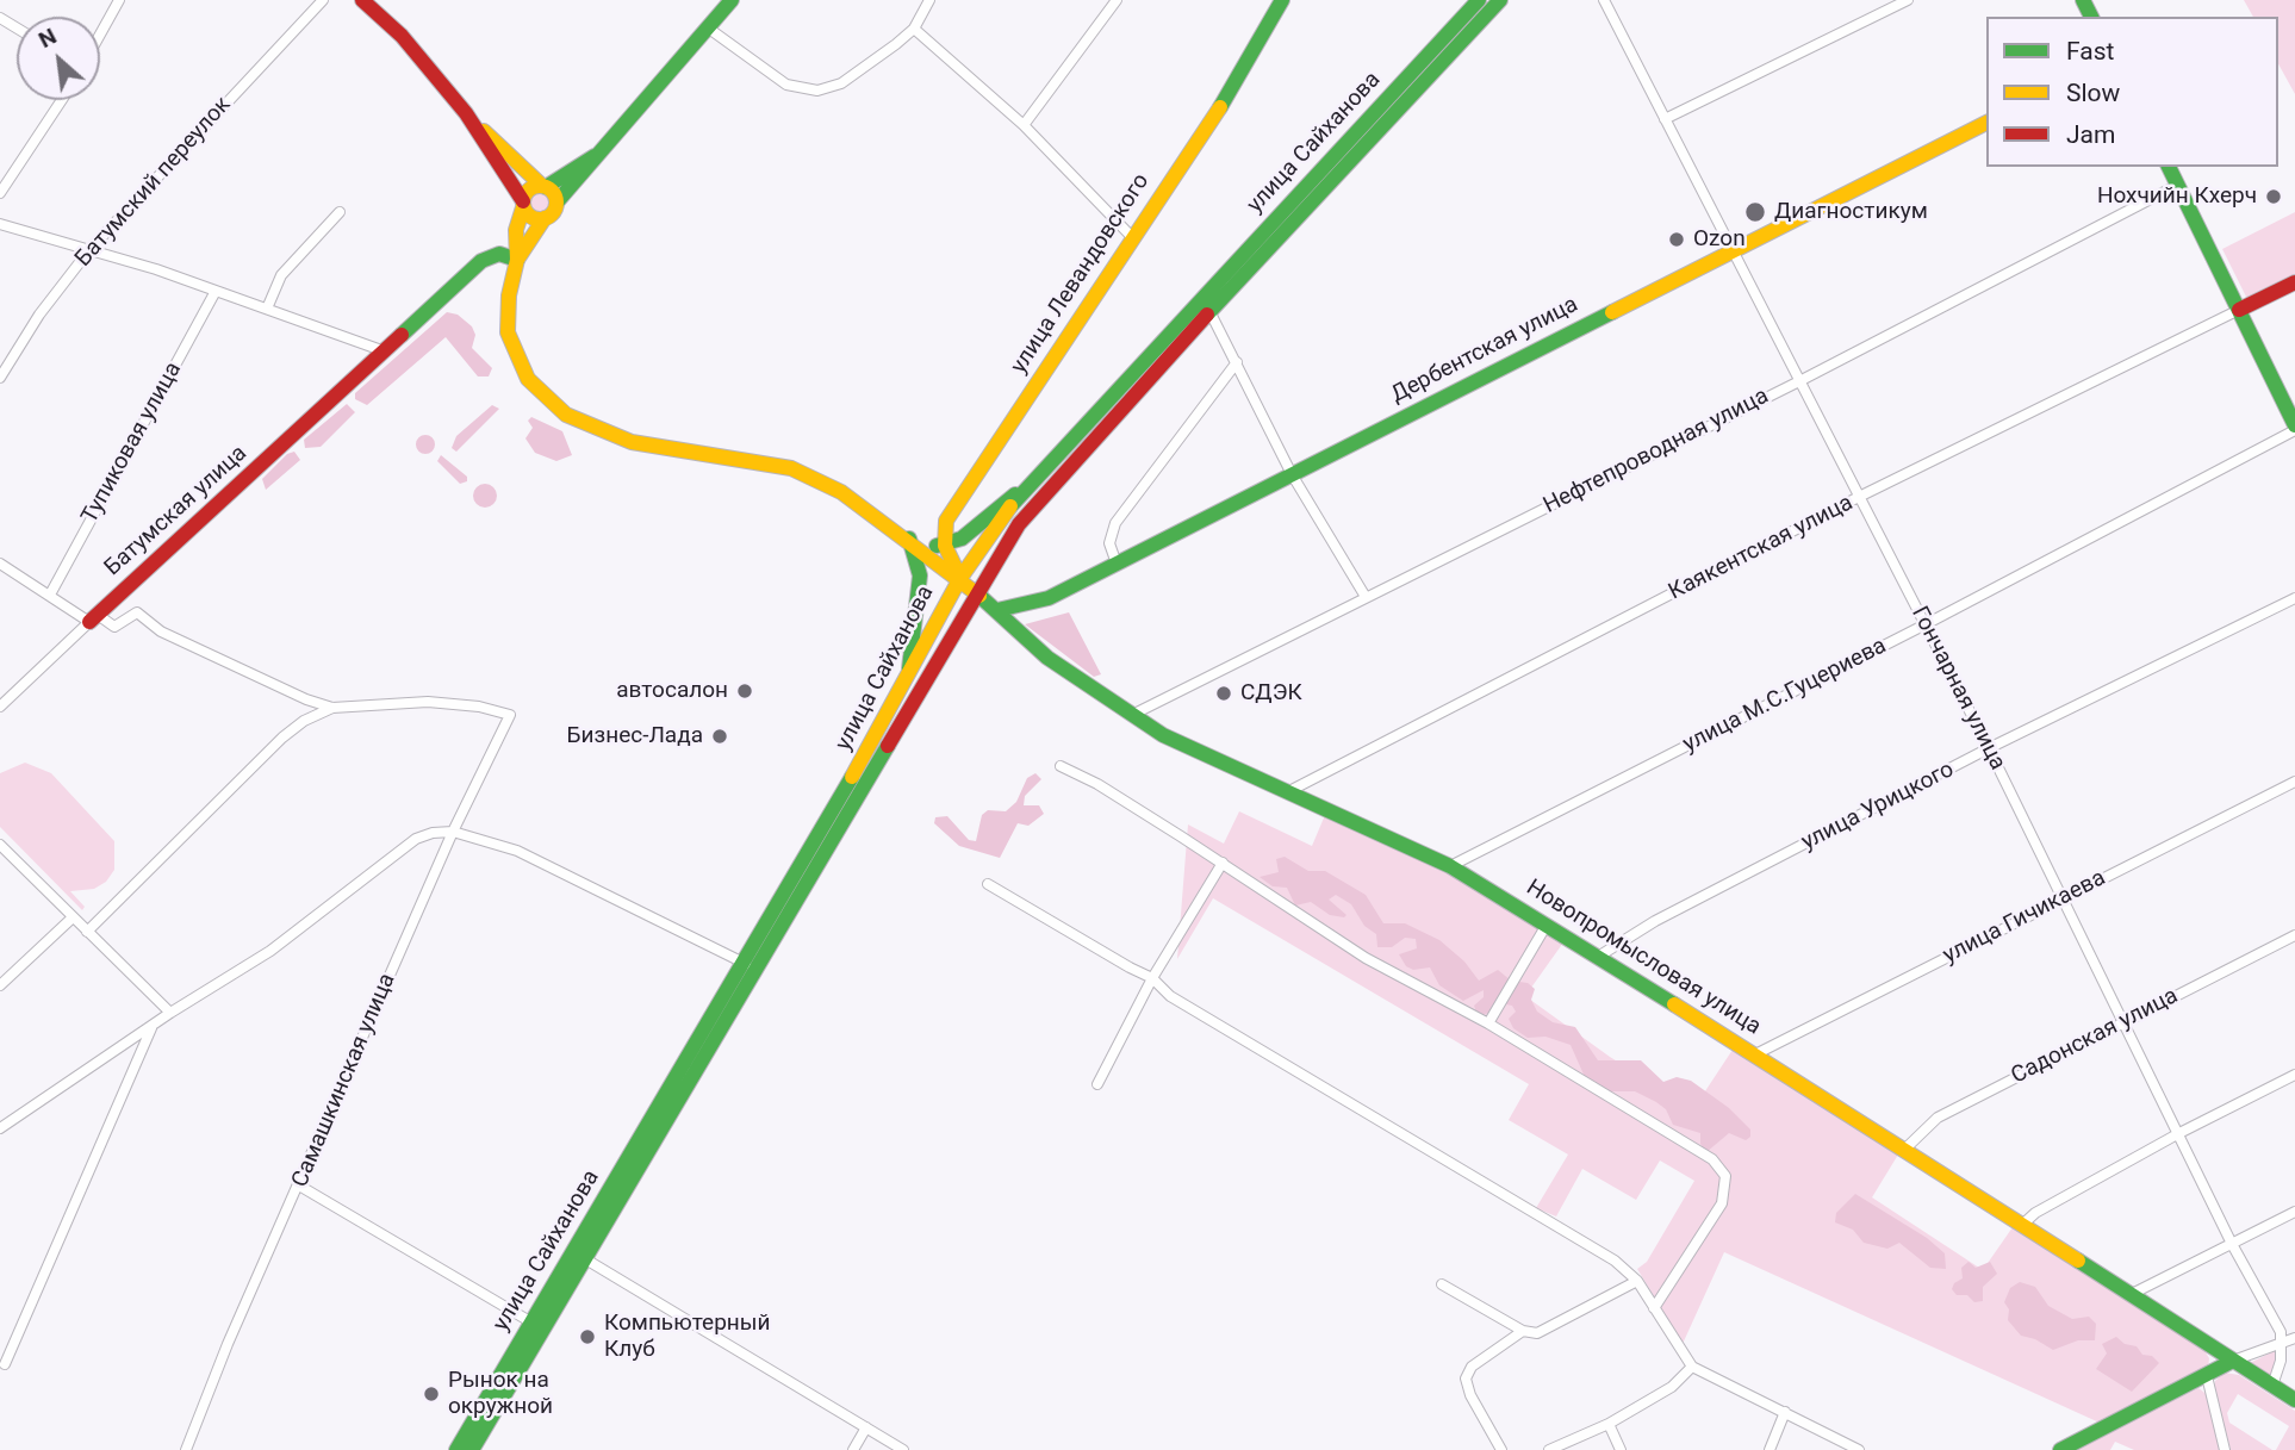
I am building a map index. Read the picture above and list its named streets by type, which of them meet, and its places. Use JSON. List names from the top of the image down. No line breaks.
{"streets":{"main road":["улица Сайханова","улица Левандовского","Дербентская улица","Батумская улица","Новопромысловая улица"],"street":["Батумский переулок","Тупиковая улица","Нефтепроводная улица","Каякентская улица","Гончарная улица","улица М.С.Гуцериева","улица Урицкого","улица Гичикаева","Садонская улица","Самашкинская улица"]},"crossings":[["улица Сайханова","Новопромысловая улица"],["Дербентская улица","Гончарная улица"],["Дербентская улица","Новопромысловая улица"],["Нефтепроводная улица","Гончарная улица"],["Нефтепроводная улица","Новопромысловая улица"],["Батумская улица","Новопромысловая улица"],["Каякентская улица","Гончарная улица"],["Каякентская улица","Новопромысловая улица"],["Гончарная улица","улица М.С.Гуцериева"],["Гончарная улица","улица Урицкого"],["Гончарная улица","улица Гичикаева"],["Гончарная улица","Садонская улица"],["улица М.С.Гуцериева","Новопромысловая улица"],["улица Урицкого","Новопромысловая улица"],["улица Гичикаева","Новопромысловая улица"],["Новопромысловая улица","Садонская улица"]],"places":["Нохчийн Кхерч","Диагностикум","Ozon","автосалон","СДЭК","Бизнес-Лада","Компьютерный Клуб","Рынок на окружной"],"legend":["Fast","Slow","Jam"],"north":"top left"}
